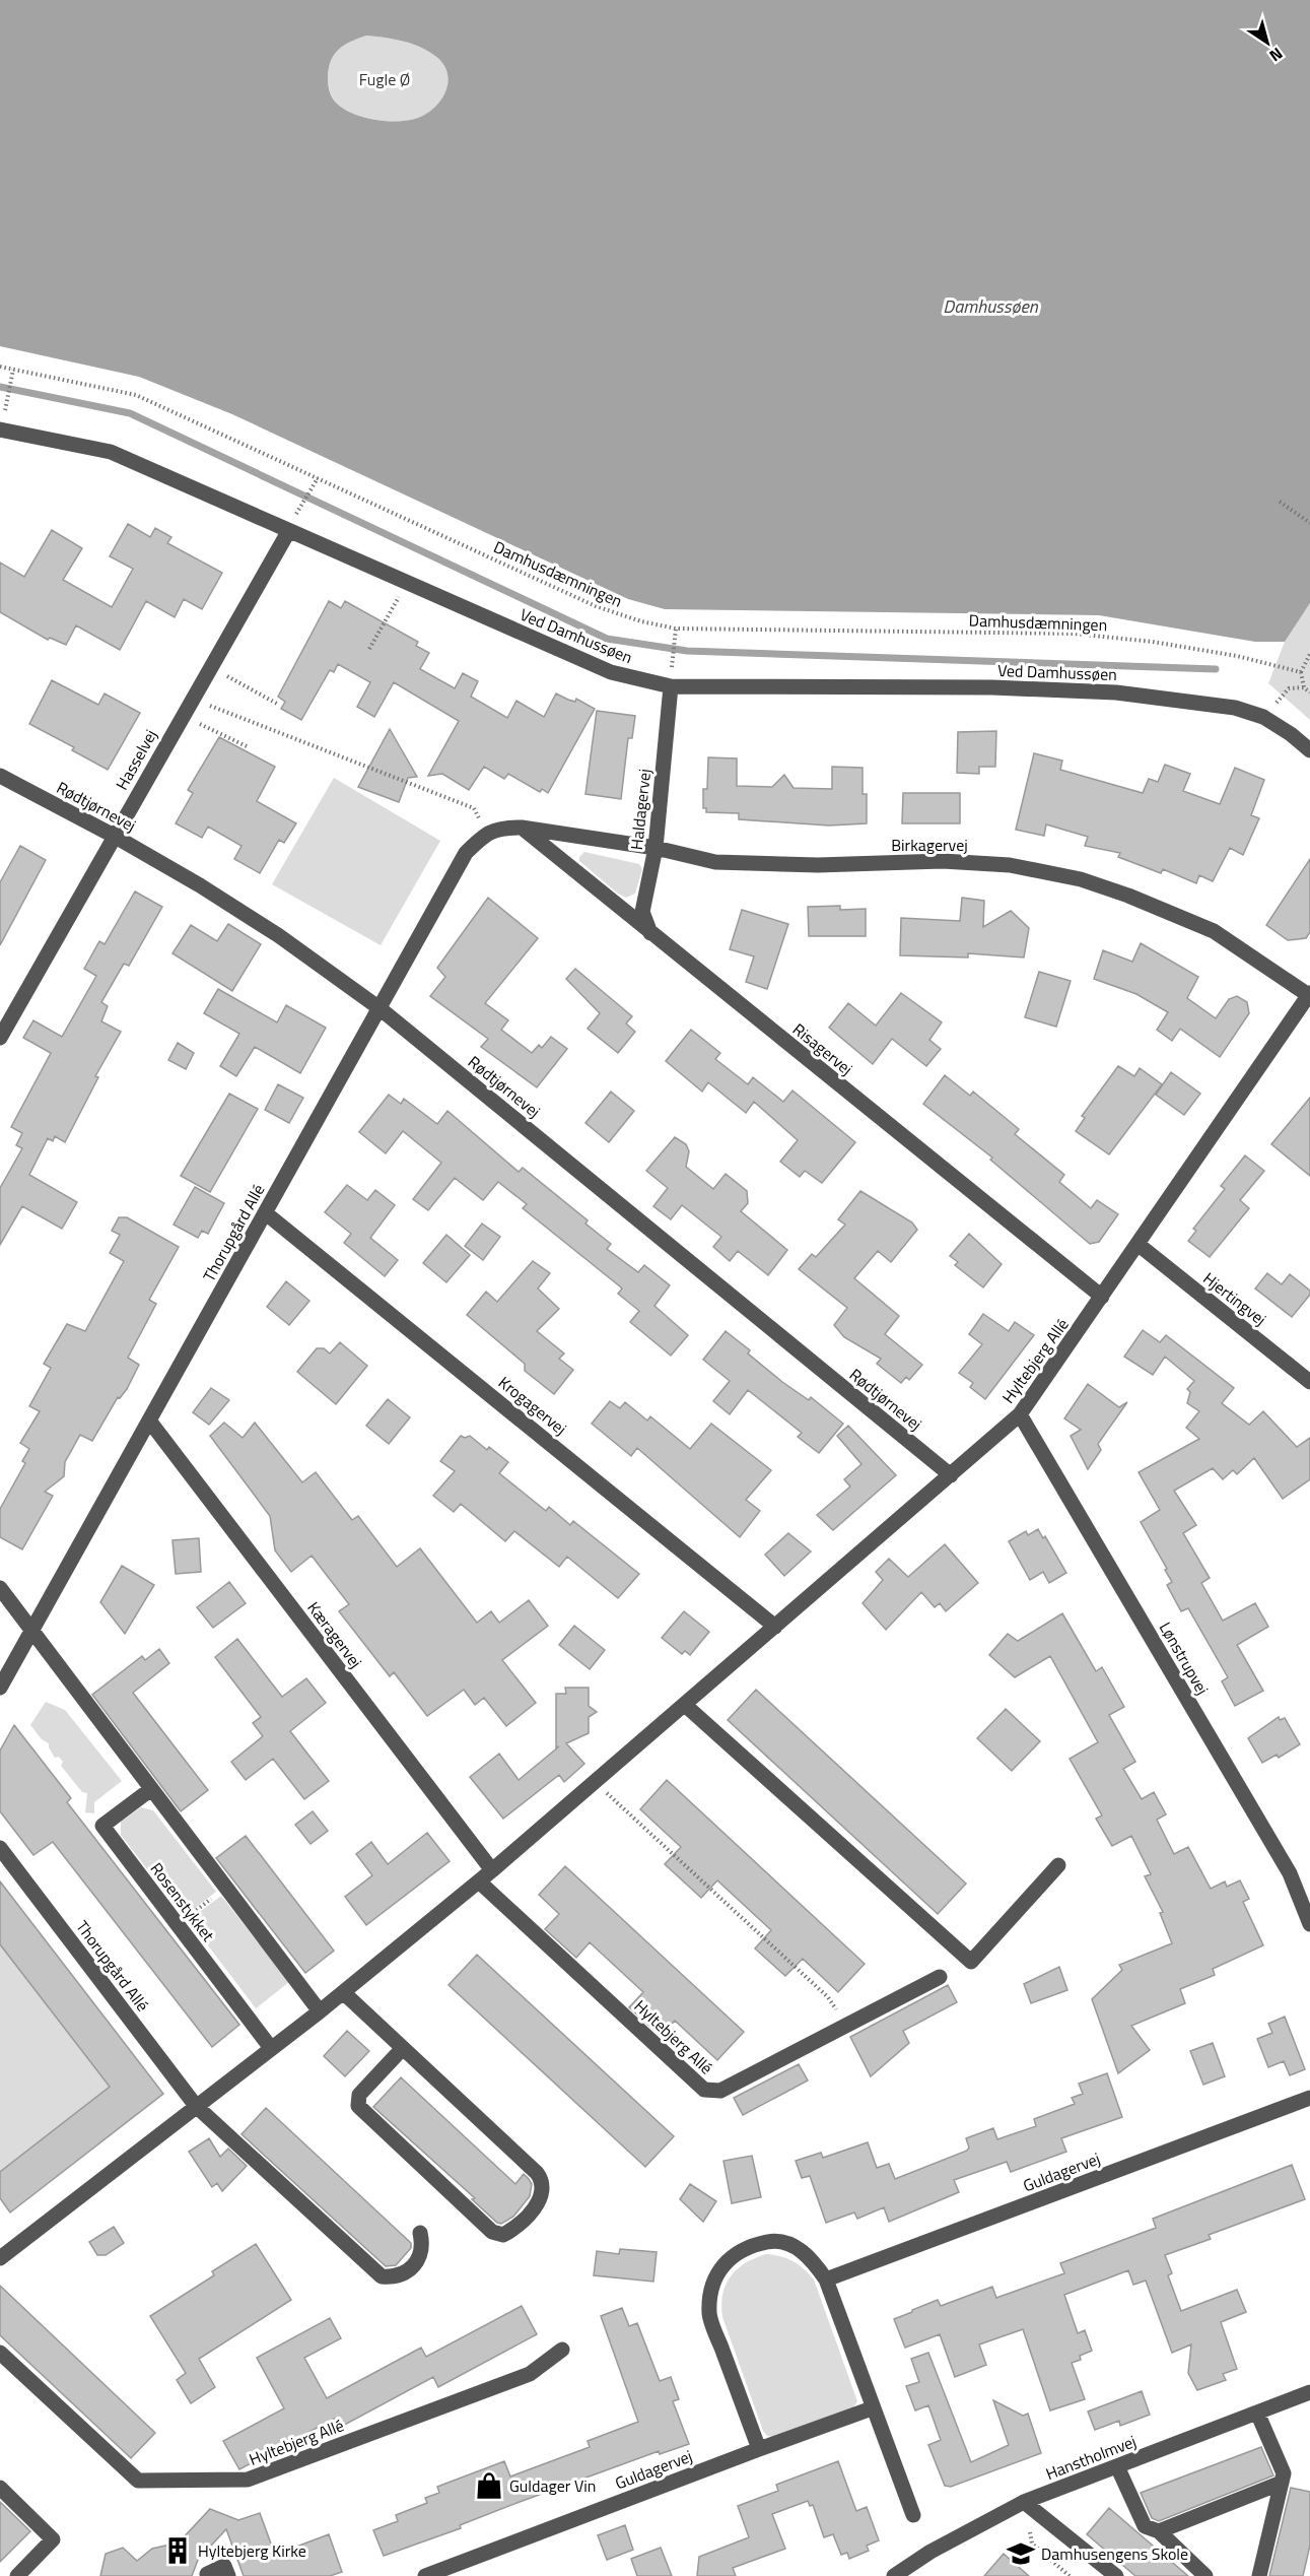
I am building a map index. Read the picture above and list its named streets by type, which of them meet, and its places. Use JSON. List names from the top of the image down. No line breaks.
{"streets":{"street":["Ved Damhussøen","Hasselvej","Rødtjørnevej","Haldagervej","Birkagervej","Risagervej","Thorupgård Allé","Hjertingvej","Hyltebjerg Allé","Krogagervej","Kæragervej","Lønstrupvej","Rosenstykket","Guldagervej","Hanstholmvej"],"path":["Damhusdæmningen"]},"crossings":[["Ved Damhussøen","Hasselvej"],["Ved Damhussøen","Haldagervej"],["Hasselvej","Rødtjørnevej"],["Rødtjørnevej","Thorupgård Allé"],["Rødtjørnevej","Hyltebjerg Allé"],["Haldagervej","Birkagervej"],["Haldagervej","Risagervej"],["Birkagervej","Risagervej"],["Birkagervej","Hyltebjerg Allé"],["Risagervej","Hyltebjerg Allé"],["Thorupgård Allé","Hyltebjerg Allé"],["Thorupgård Allé","Krogagervej"],["Thorupgård Allé","Kæragervej"],["Hjertingvej","Hyltebjerg Allé"],["Hyltebjerg Allé","Krogagervej"],["Hyltebjerg Allé","Kæragervej"],["Hyltebjerg Allé","Lønstrupvej"],["Hyltebjerg Allé","Rosenstykket"]],"water":["Damhussøen"],"parks":["Fugle Ø"],"places":{"shop":["Guldager Vin"],"building":["Hyltebjerg Kirke"],"school or university":["Damhusengens Skole"]},"north":"bottom right"}
